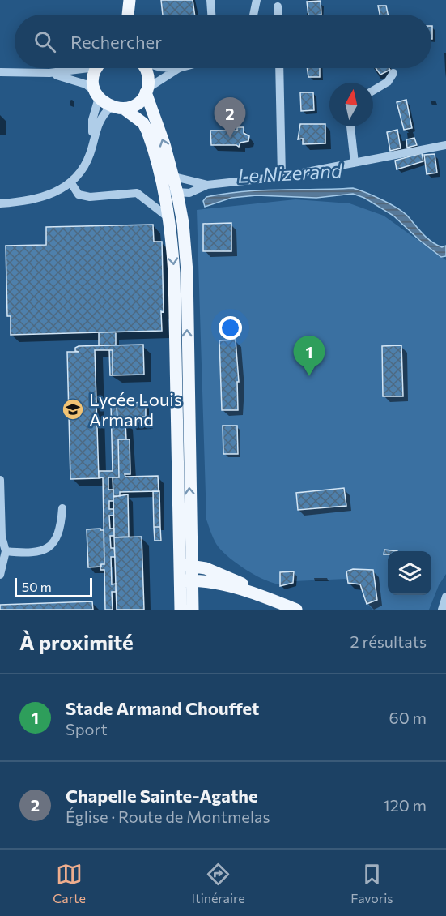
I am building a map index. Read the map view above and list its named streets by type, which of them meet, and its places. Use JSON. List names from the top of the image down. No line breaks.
{"water":["Le Nizerand"],"places":{"school or university":["Lycée Louis Armand"]},"scale_bar":"50 m","north":"top","page":{"search":"Rechercher","pins":["2","1"],"scale":"50 m","heading":["À proximité","2 résultats"],"list":[{"mark":"1","name":"Stade Armand Chouffet","note":"Sport","value":"60 m"},{"mark":"2","name":"Chapelle Sainte-Agathe","note":"Église · Route de Montmelas","value":"120 m"}],"nav":["Carte","Itinéraire","Favoris"]}}
